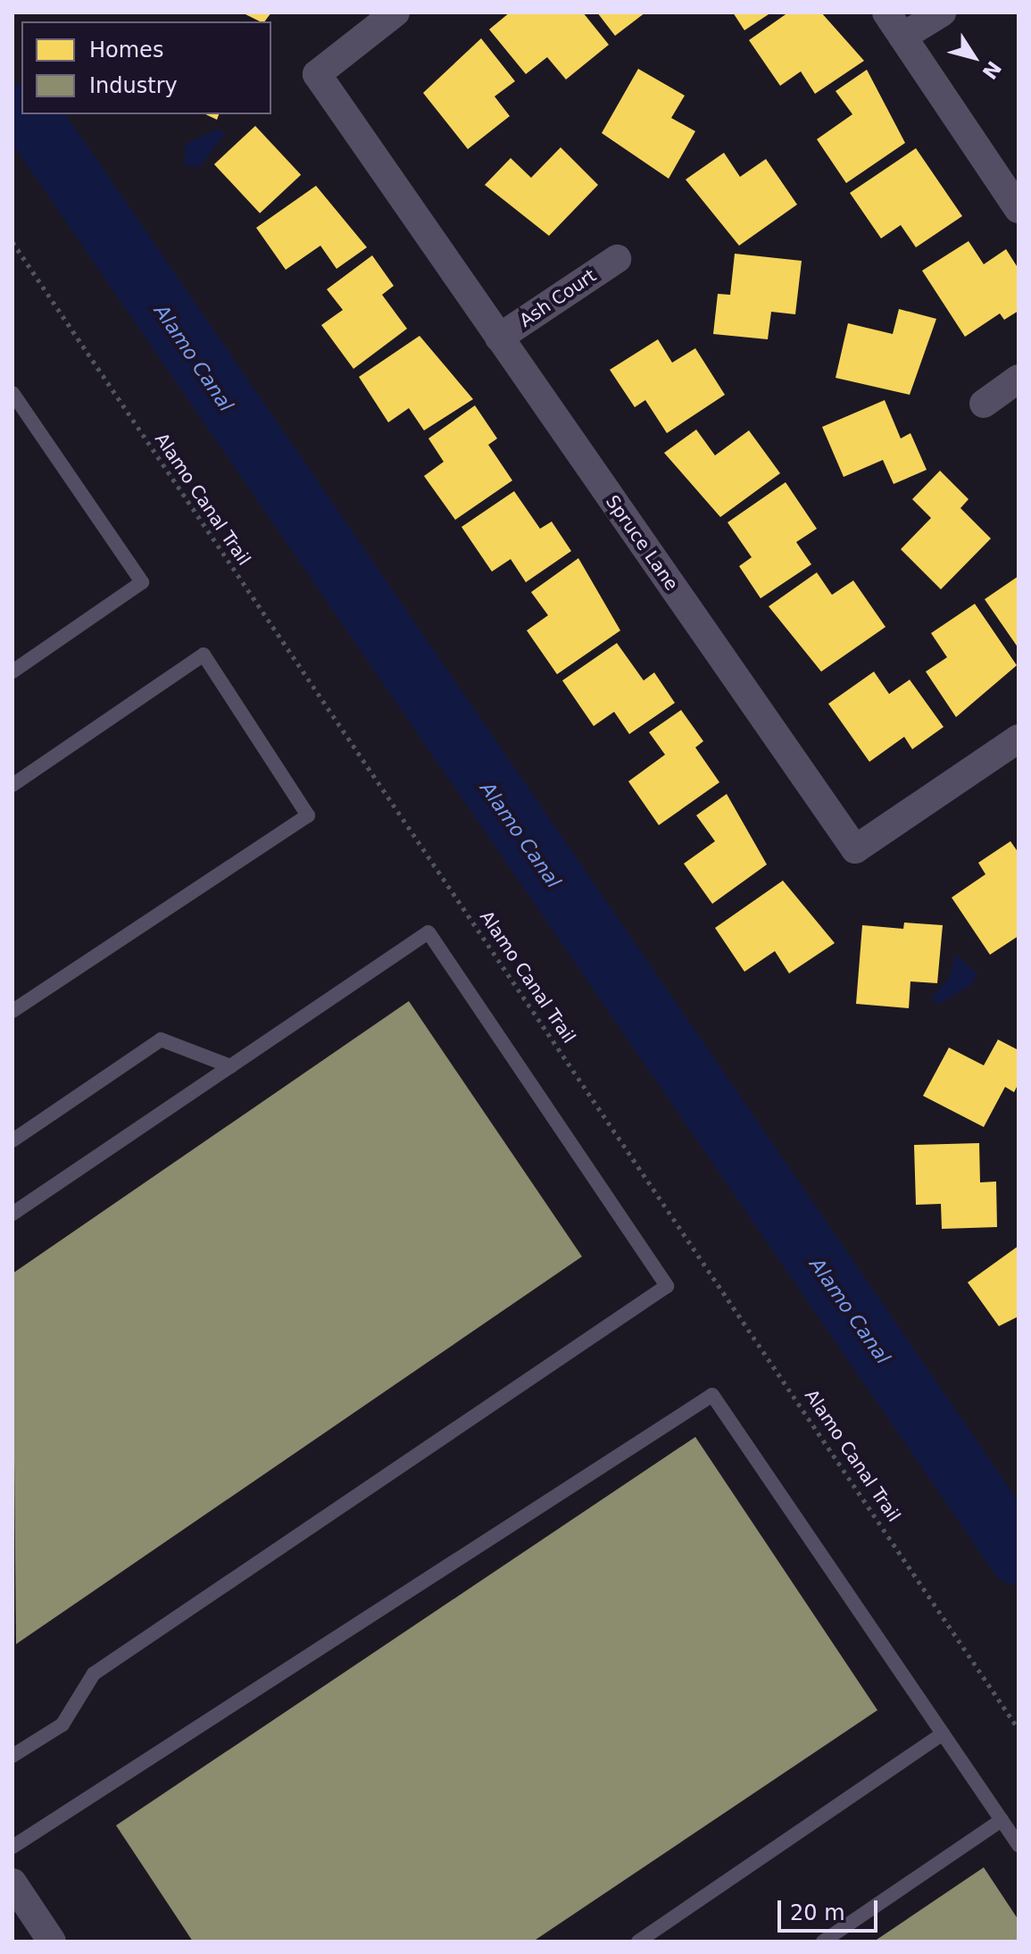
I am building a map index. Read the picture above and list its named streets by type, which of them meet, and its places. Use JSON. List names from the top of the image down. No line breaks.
{"streets":{"street":["Ash Court","Spruce Lane"],"path":["Alamo Canal Trail"]},"crossings":[["Ash Court","Spruce Lane"]],"water":["Alamo Canal"],"legend":["Homes","Industry"],"scale_bar":"20 m","north":"bottom right"}
